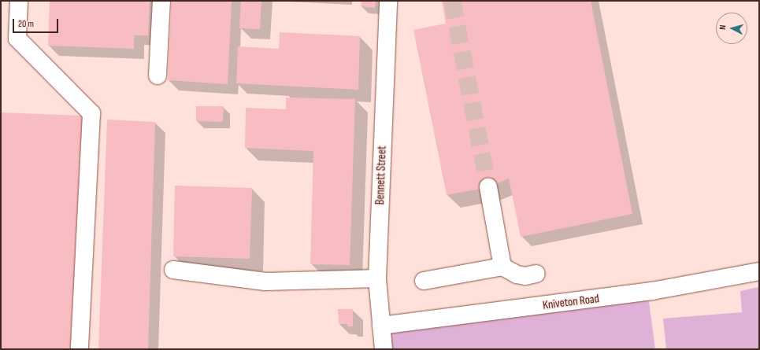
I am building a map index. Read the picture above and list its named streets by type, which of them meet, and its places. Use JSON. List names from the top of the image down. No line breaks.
{"streets":{"street":["Bennett Street","Kniveton Road"]},"crossings":[["Bennett Street","Kniveton Road"]],"scale_bar":"20 m","north":"left"}
